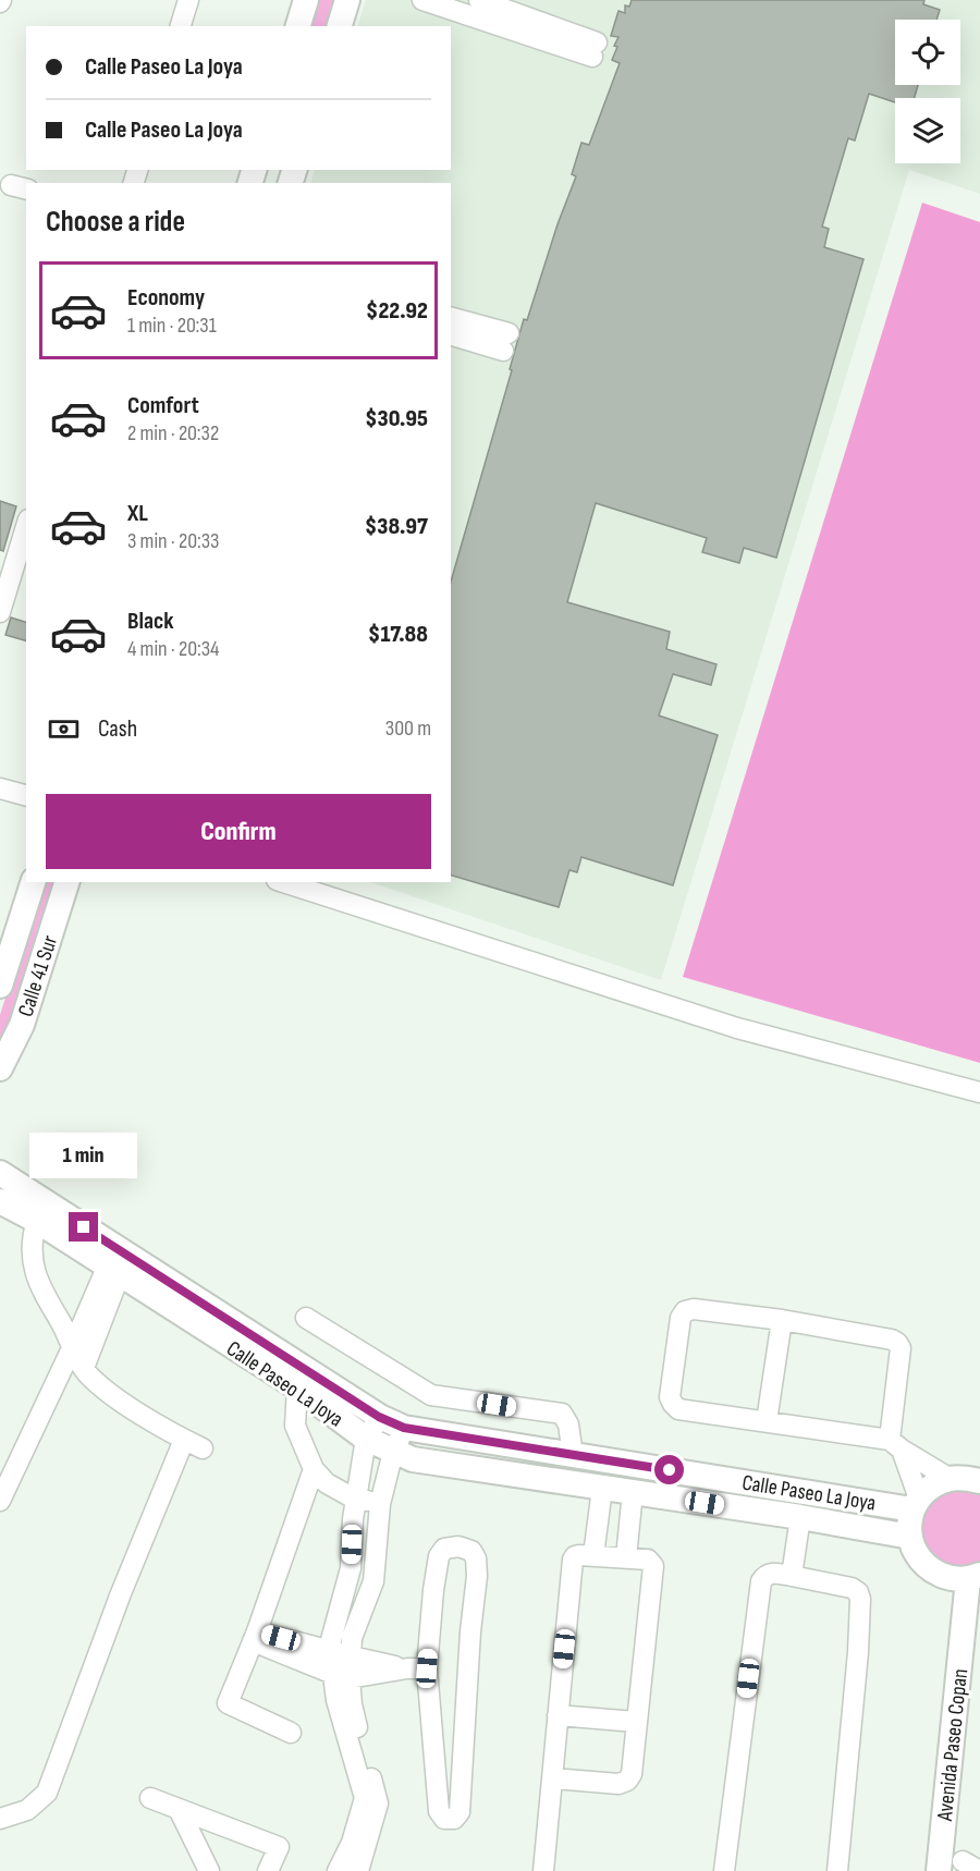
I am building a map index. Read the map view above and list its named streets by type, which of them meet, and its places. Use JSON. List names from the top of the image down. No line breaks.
{"streets":{"main road":["Calle 41 Sur","Calle Paseo La Joya","Avenida Paseo Copan"]},"page":{"banner":["Calle Paseo La Joya","Calle Paseo La Joya"],"heading":"Choose a ride","list":[{"name":"Economy","note":"1 min · 20:31","value":"$22.92"},{"name":"Comfort","note":"2 min · 20:32","value":"$30.95"},{"name":"XL","note":"3 min · 20:33","value":"$38.97"},{"name":"Black","note":"4 min · 20:34","value":"$17.88"}],"pay":["Cash","300 m"],"buttons":"Confirm","bubble":"1 min"}}
